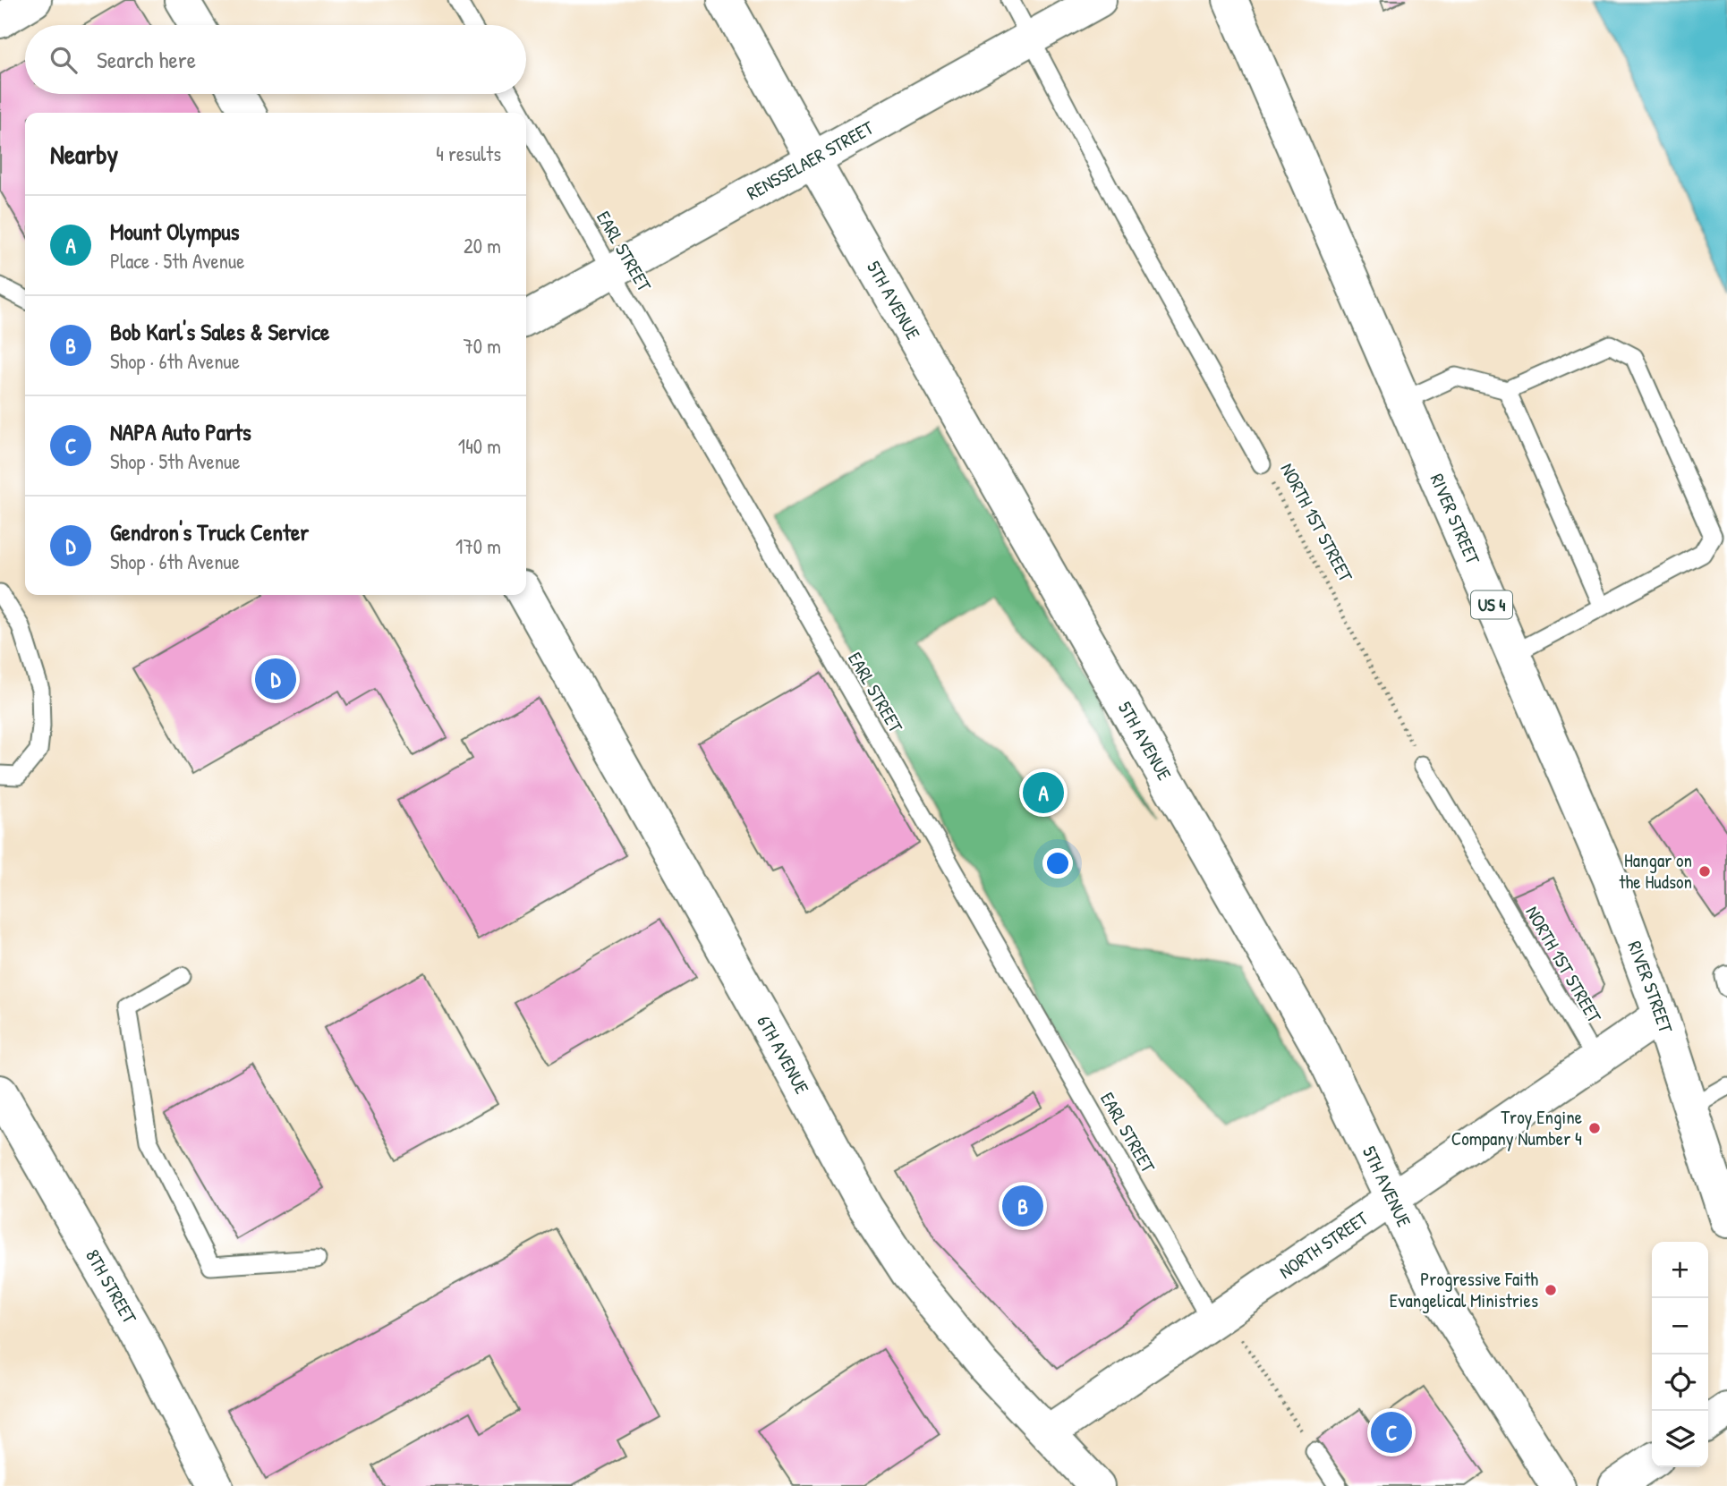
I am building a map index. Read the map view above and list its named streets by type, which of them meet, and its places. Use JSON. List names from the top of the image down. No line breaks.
{"streets":{"street":["RENSSELAER STREET","5TH AVENUE","RIVER STREET","US 4","6TH AVENUE","NORTH STREET","8TH STREET"],"lane":["EARL STREET","NORTH 1ST STREET"]},"crossings":[["RENSSELAER STREET","EARL STREET"],["RENSSELAER STREET","5TH AVENUE"],["RENSSELAER STREET","NORTH 1ST STREET"],["EARL STREET","NORTH STREET"],["5TH AVENUE","NORTH STREET"],["RIVER STREET","NORTH STREET"],["NORTH 1ST STREET","NORTH STREET"],["6TH AVENUE","NORTH STREET"]],"places":["Hangar on the Hudson","Troy Engine Company Number 4","Progressive Faith Evangelical Ministries"],"page":{"search":"Search here","heading":["Nearby","4 results"],"list":[{"mark":"A","name":"Mount Olympus","note":"Place · 5th Avenue","value":"20 m"},{"mark":"B","name":"Bob Karl's Sales & Service","note":"Shop · 6th Avenue","value":"70 m"},{"mark":"C","name":"NAPA Auto Parts","note":"Shop · 5th Avenue","value":"140 m"},{"mark":"D","name":"Gendron's Truck Center","note":"Shop · 6th Avenue","value":"170 m"}],"pins":["D","A","B","C"],"map_buttons":["+","−"]}}
